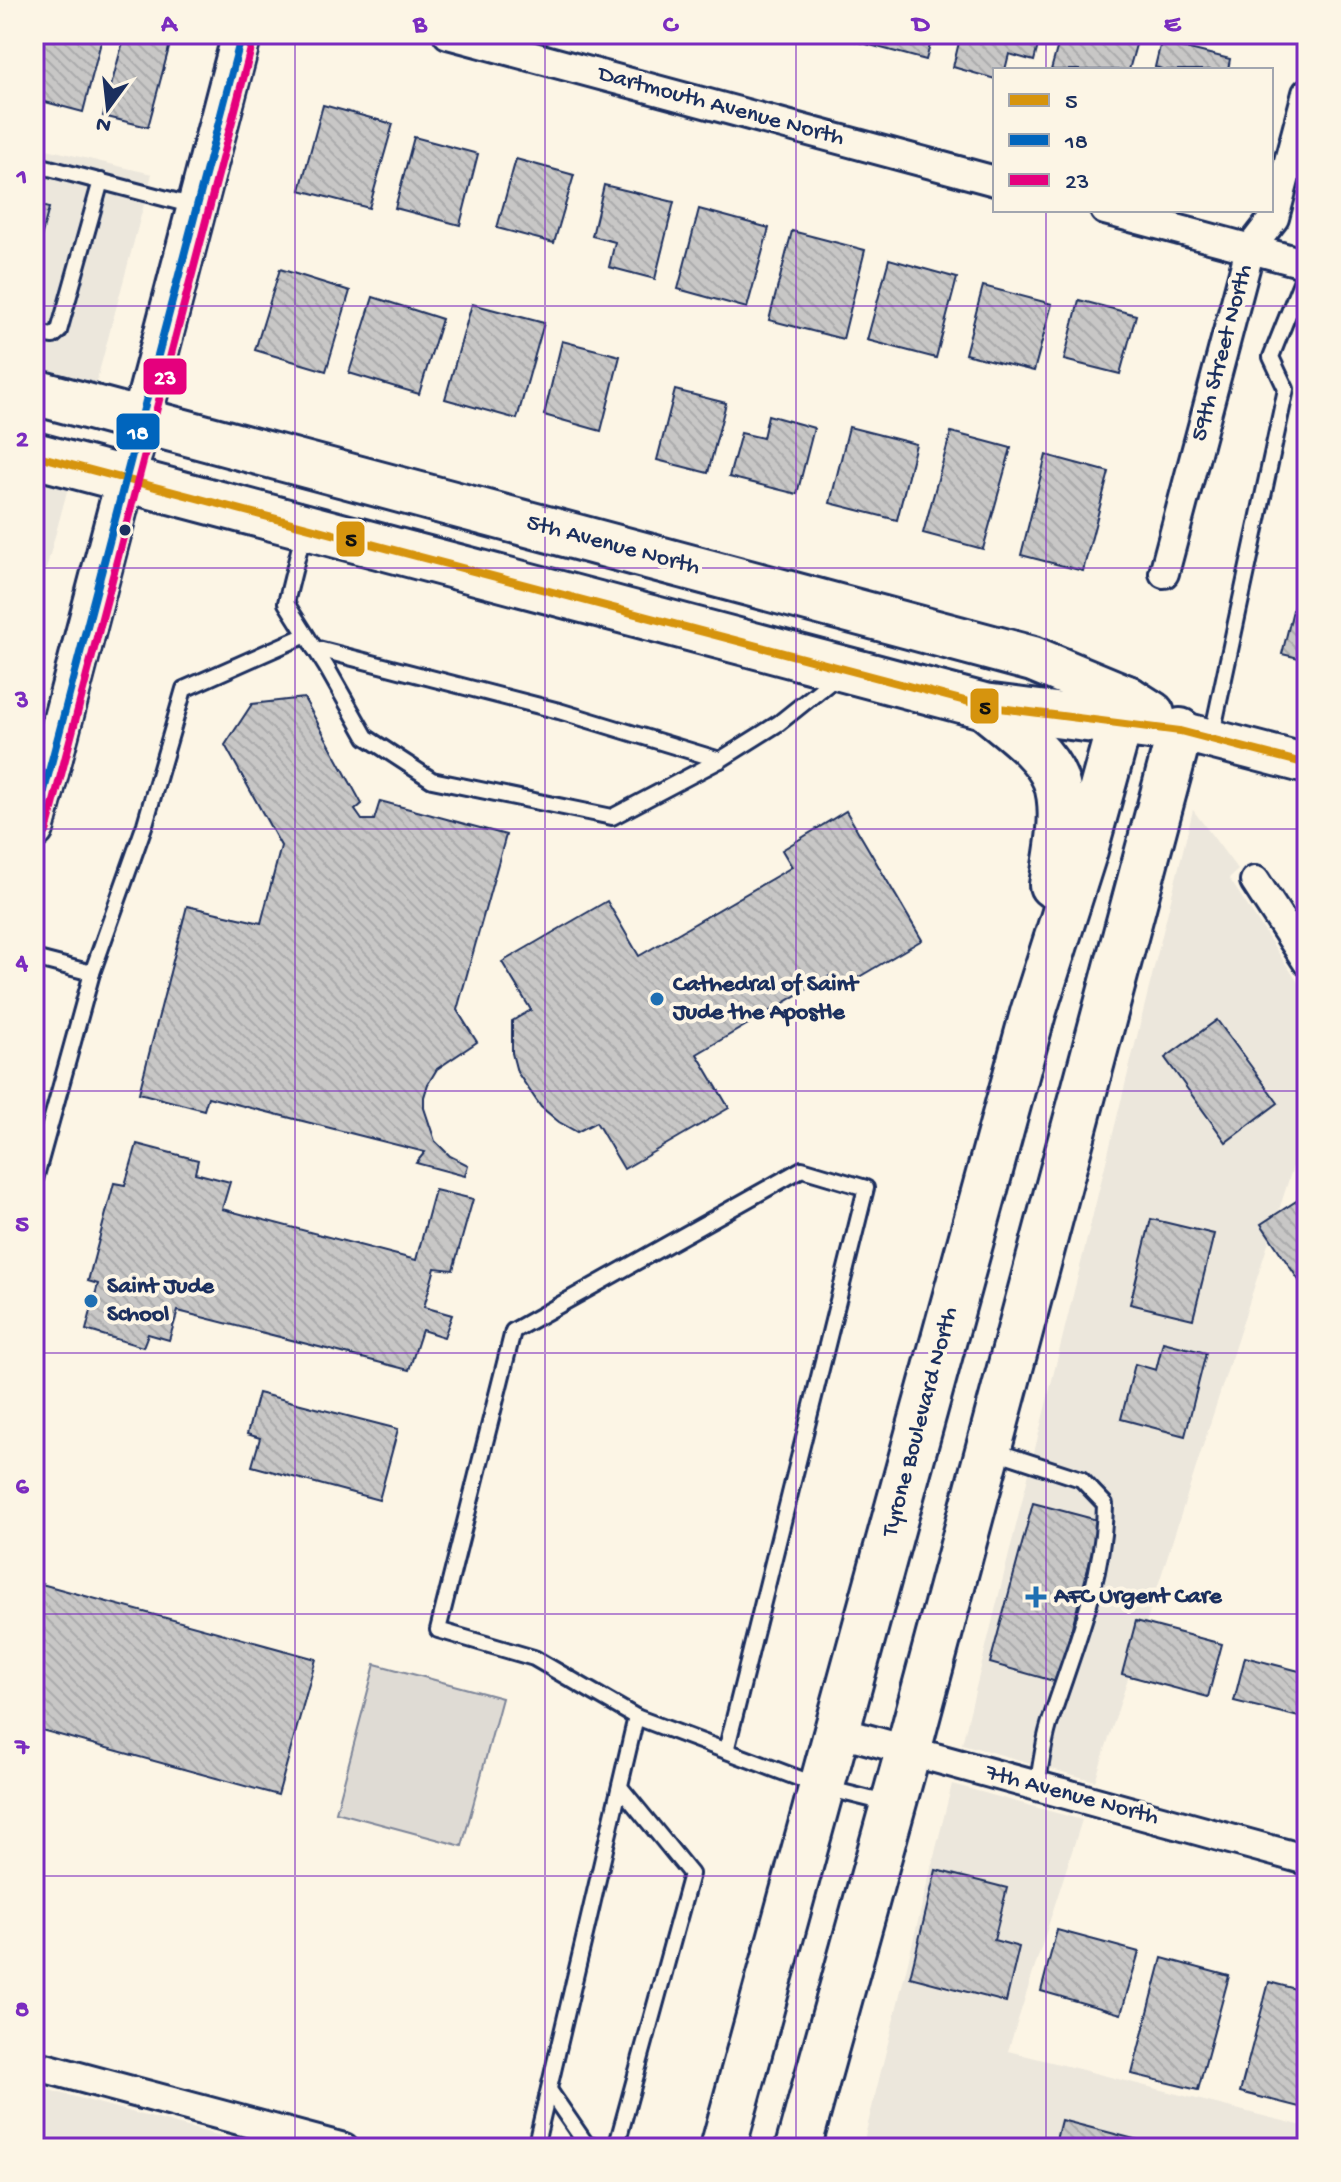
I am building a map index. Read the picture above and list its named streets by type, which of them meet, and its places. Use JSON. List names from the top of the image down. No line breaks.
{"streets":{"main road":["5th Avenue North","Tyrone Boulevard North"],"street":["Dartmouth Avenue North","59th Street North","7th Avenue North"]},"crossings":[["5th Avenue North","Tyrone Boulevard North"],["Tyrone Boulevard North","7th Avenue North"]],"places":{"other":["Cathedral of Saint Jude the Apostle","Saint Jude School"],"health":["AFC Urgent Care"]},"lines":["transit line 18","transit line 23","transit line 5"],"legend":["5","18","23"],"north":"bottom","grid":{"columns":["A","B","C","D","E"],"rows":["1","2","3","4","5","6","7","8"]}}
